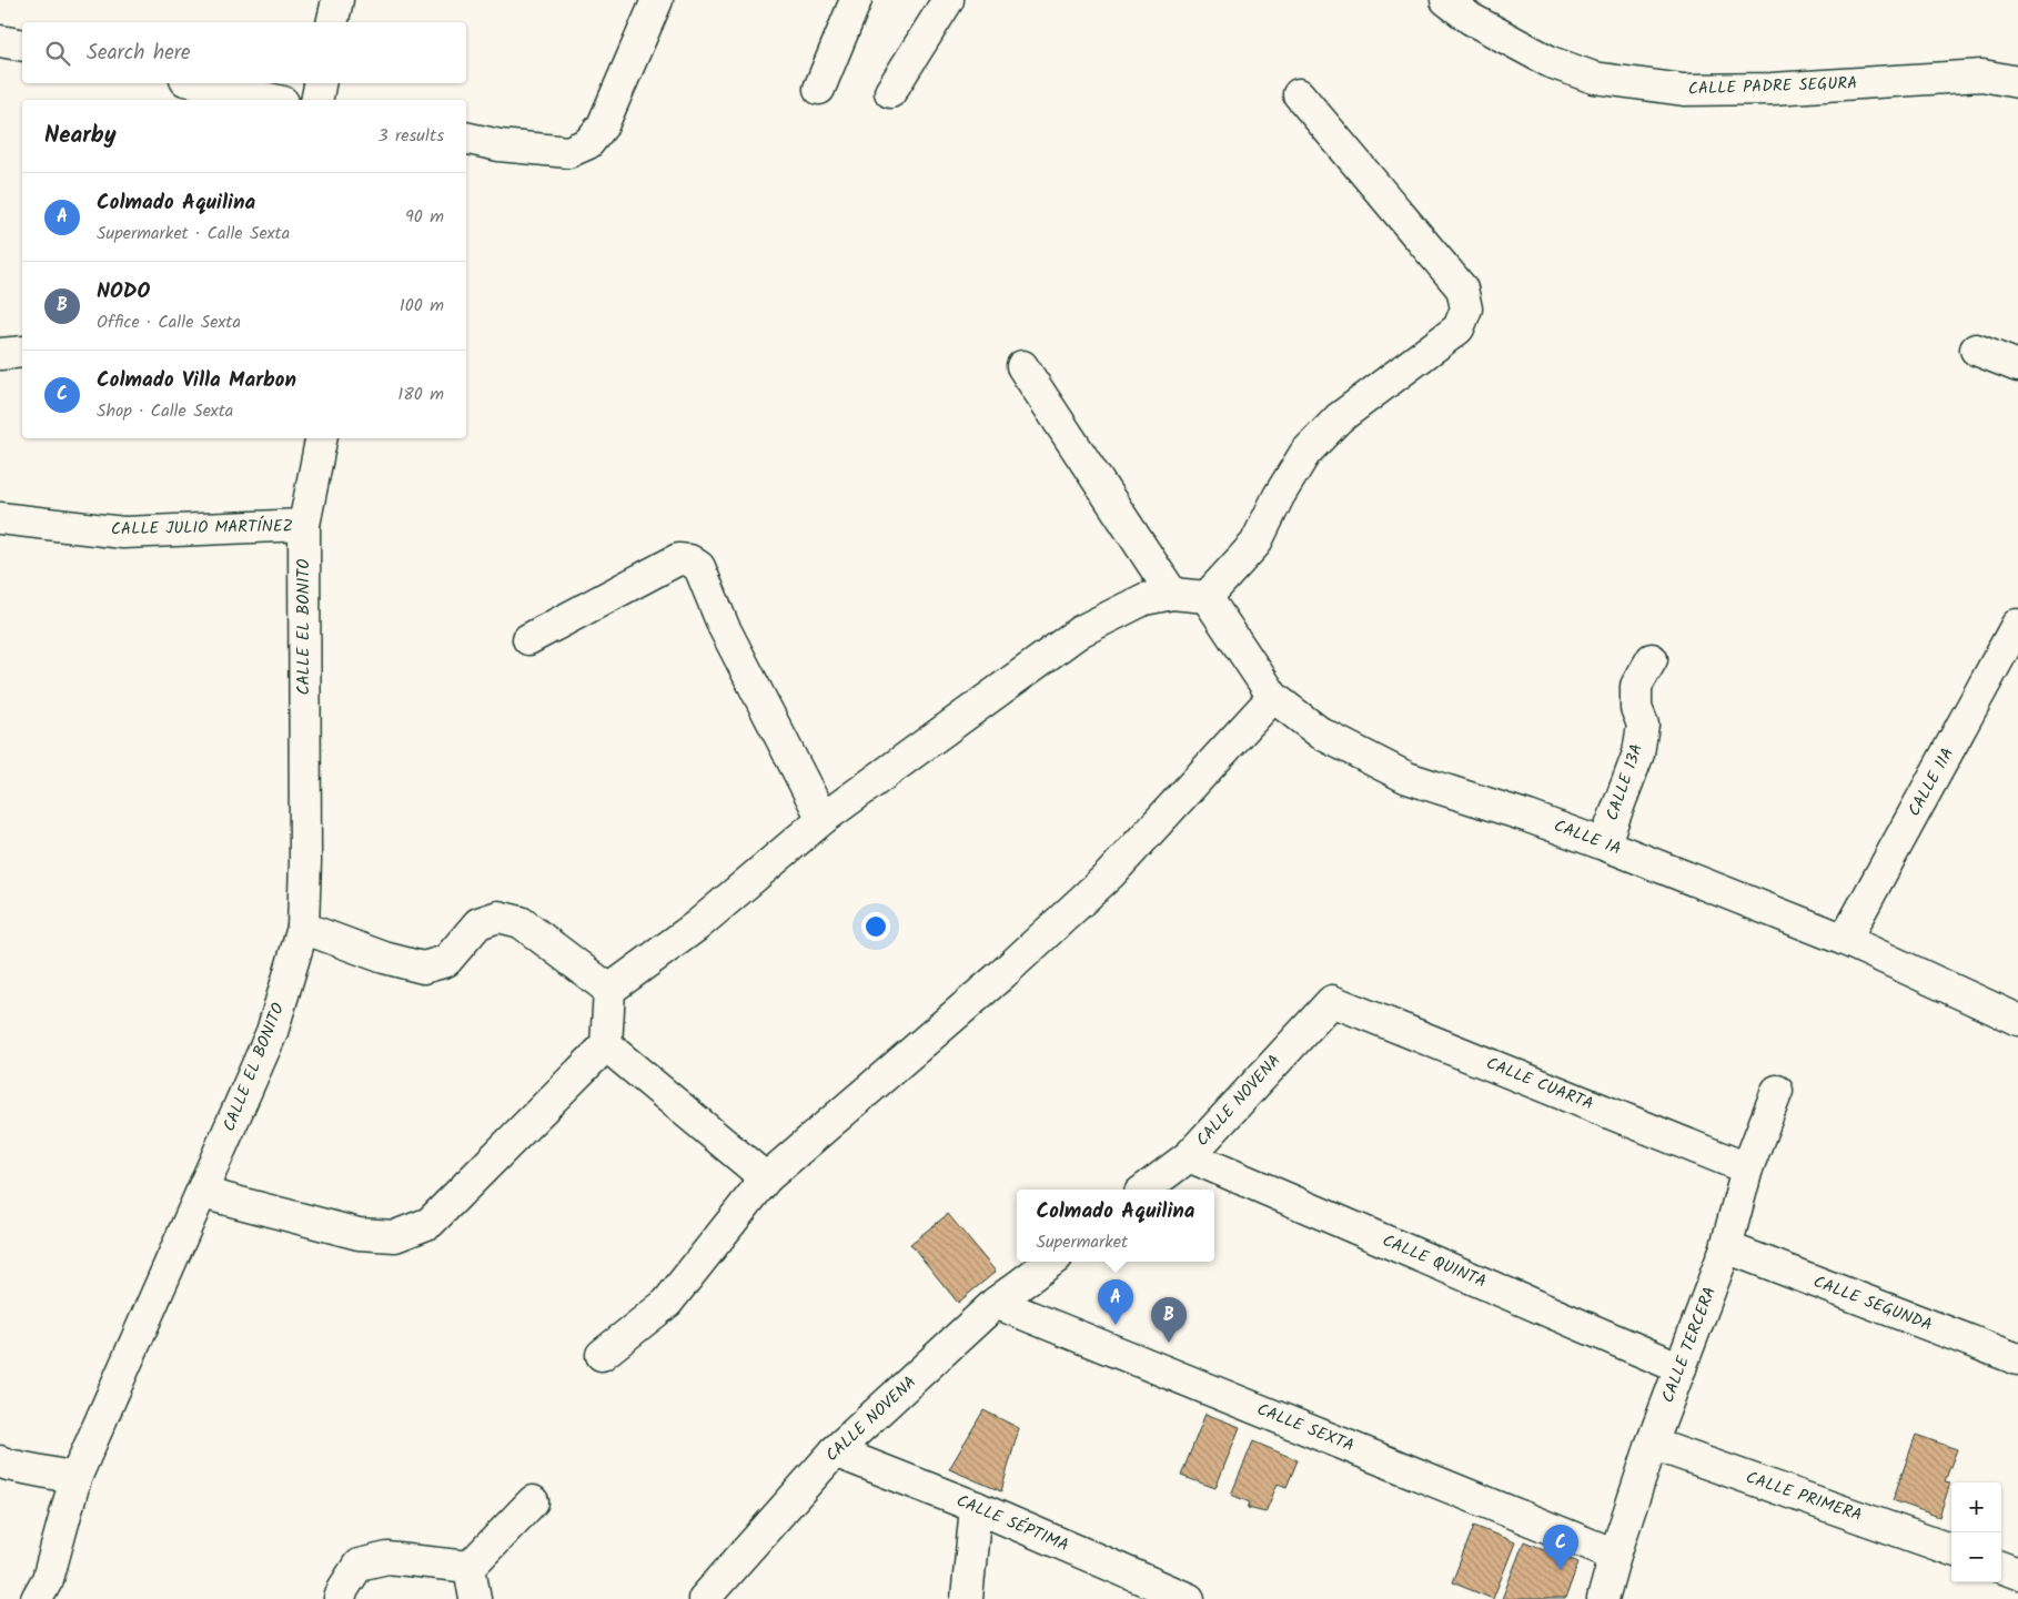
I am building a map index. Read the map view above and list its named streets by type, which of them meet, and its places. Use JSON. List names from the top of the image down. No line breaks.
{"streets":{"street":["CALLE PADRE SEGURA","CALLE JULIO MARTÍNEZ","CALLE EL BONITO","CALLE 13A","CALLE 11A","CALLE 1A","CALLE CUARTA","CALLE NOVENA","CALLE QUINTA","CALLE SEGUNDA","CALLE TERCERA","CALLE SEXTA","CALLE PRIMERA","CALLE SÉPTIMA"]},"crossings":[["CALLE JULIO MARTÍNEZ","CALLE EL BONITO"],["CALLE 13A","CALLE 1A"],["CALLE 11A","CALLE 1A"],["CALLE CUARTA","CALLE NOVENA"],["CALLE CUARTA","CALLE TERCERA"],["CALLE NOVENA","CALLE QUINTA"],["CALLE NOVENA","CALLE SEXTA"],["CALLE NOVENA","CALLE SÉPTIMA"],["CALLE QUINTA","CALLE TERCERA"],["CALLE SEGUNDA","CALLE TERCERA"],["CALLE TERCERA","CALLE SEXTA"],["CALLE TERCERA","CALLE PRIMERA"]],"page":{"search":"Search here","heading":["Nearby","3 results"],"list":[{"mark":"A","name":"Colmado Aquilina","note":"Supermarket · Calle Sexta","value":"90 m"},{"mark":"B","name":"NODO","note":"Office · Calle Sexta","value":"100 m"},{"mark":"C","name":"Colmado Villa Marbon","note":"Shop · Calle Sexta","value":"180 m"}],"popup":["Colmado Aquilina","Supermarket"],"pins":["A","B","C"],"map_buttons":["+","−"]}}
